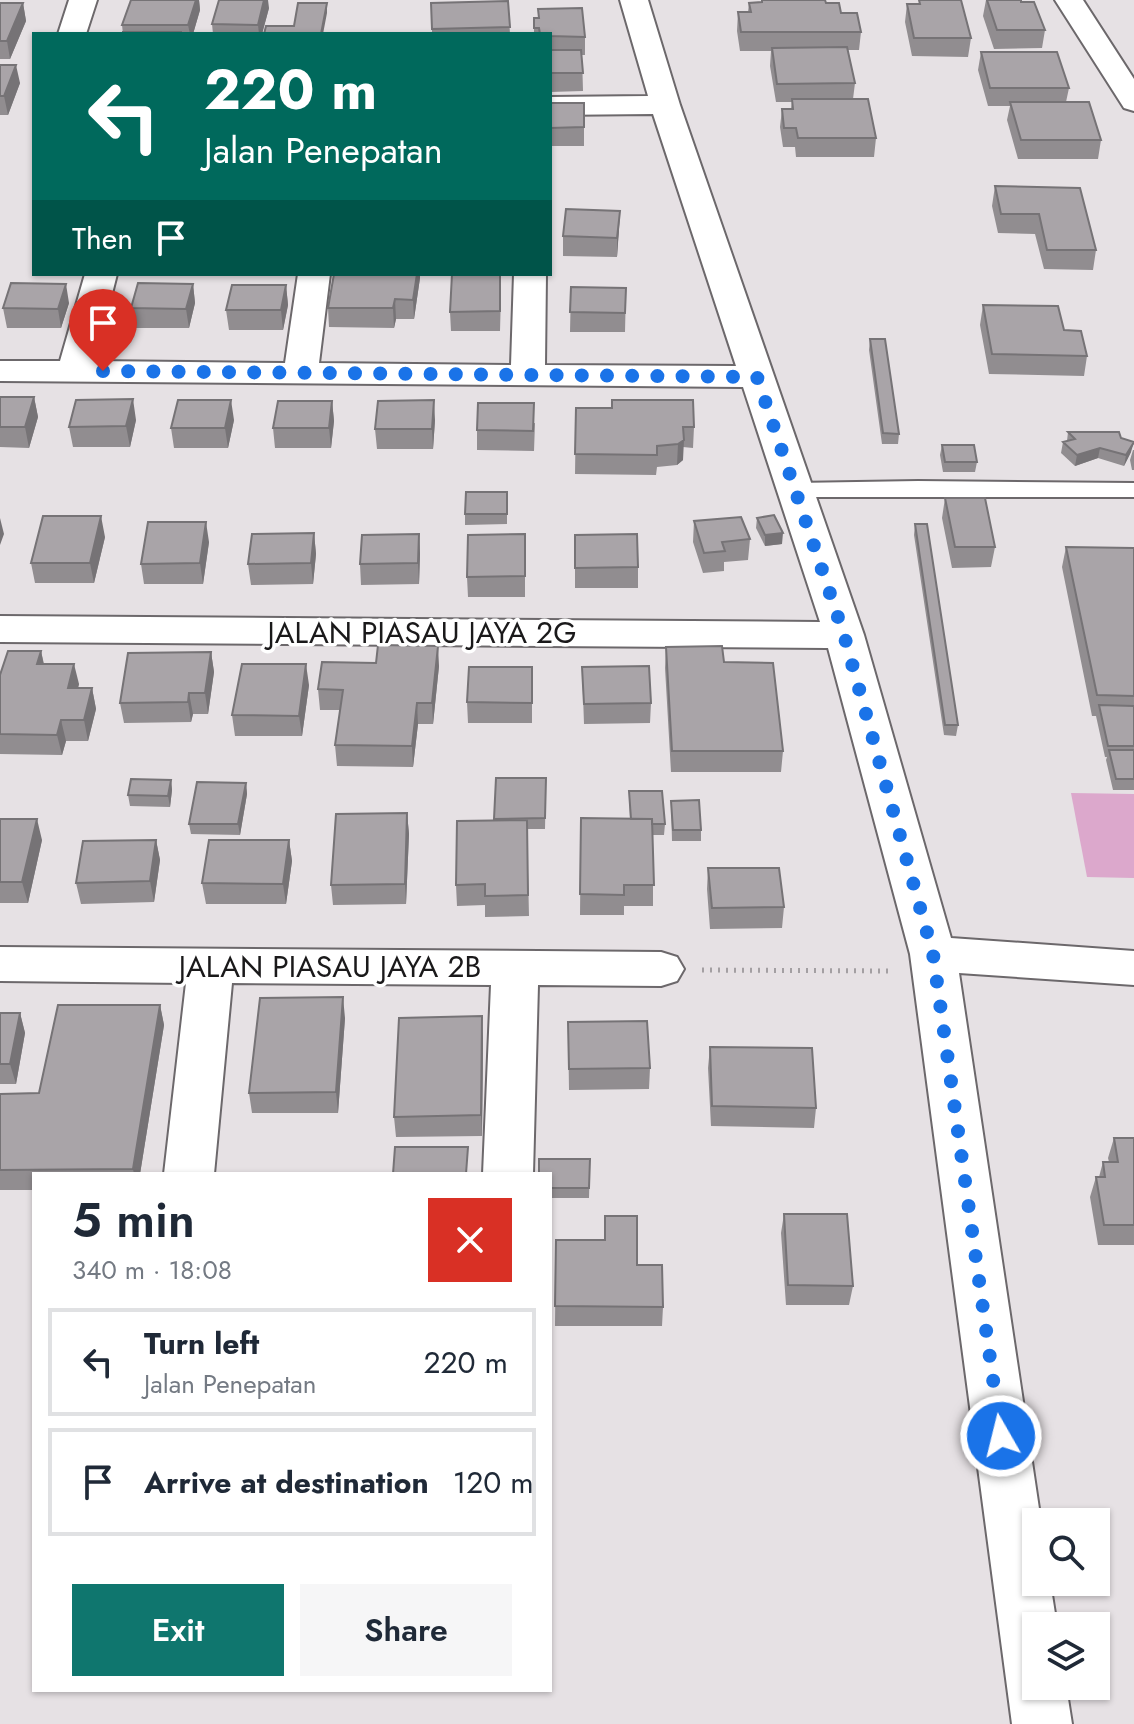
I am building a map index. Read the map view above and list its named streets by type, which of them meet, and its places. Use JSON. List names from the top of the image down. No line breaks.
{"streets":{"street":["JALAN PIASAU JAYA 2G","JALAN PIASAU JAYA 2B"]},"page":{"turn":["220 m","Jalan Penepatan"],"then":"Then","heading":["5 min","340 m · 18:08"],"list":[{"name":"Turn left","note":"Jalan Penepatan","value":"220 m"},{"name":"Arrive at destination","value":"120 m"}],"buttons":["Exit","Share"]}}
